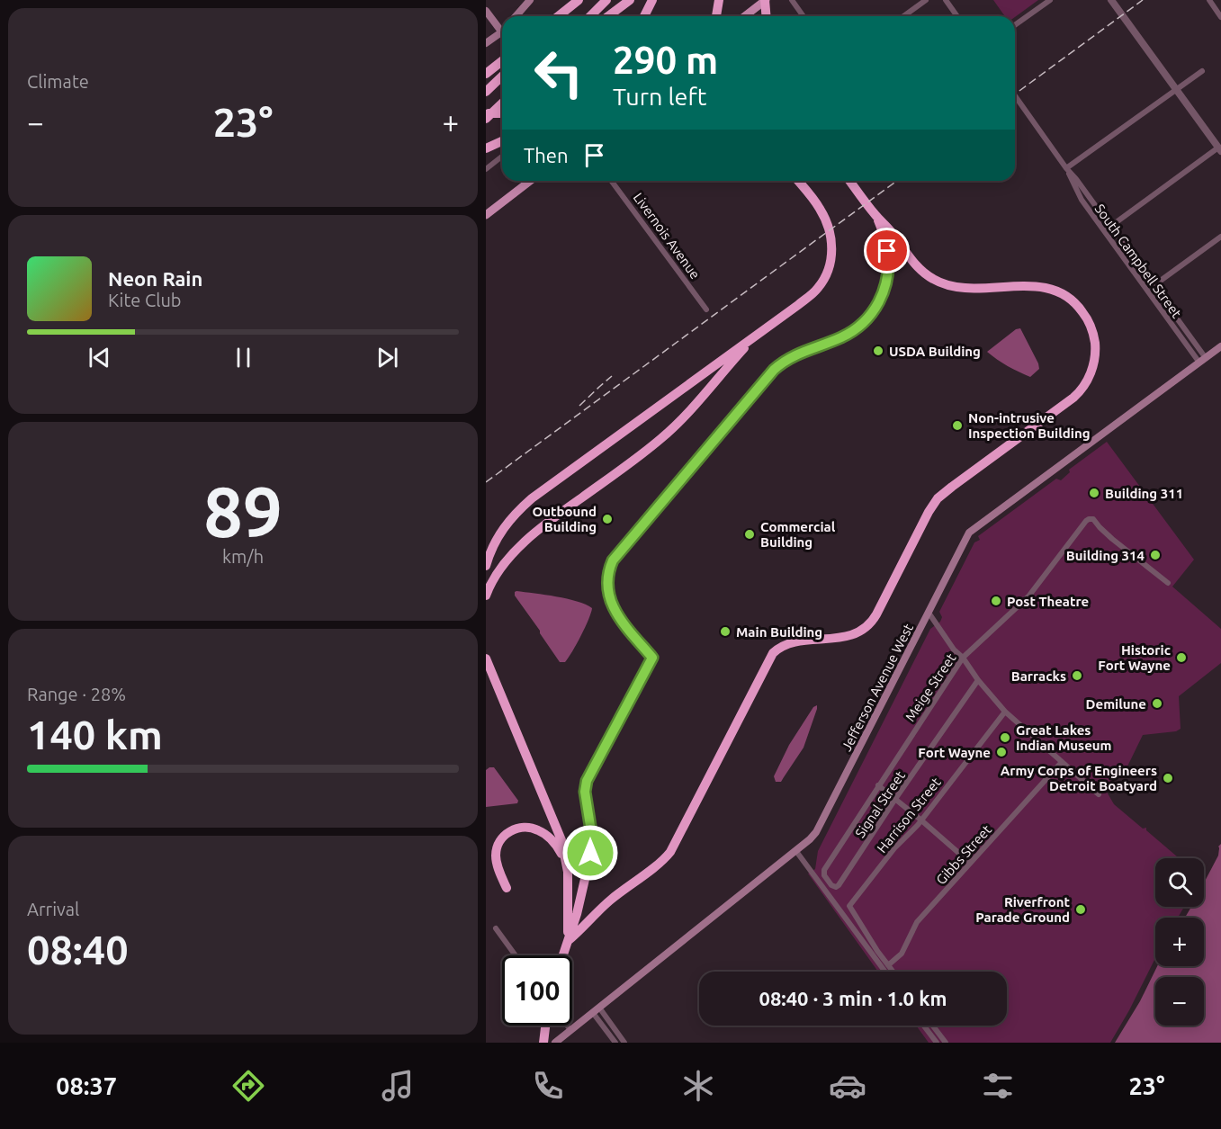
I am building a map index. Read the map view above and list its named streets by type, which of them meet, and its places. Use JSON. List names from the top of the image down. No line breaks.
{"streets":{"main road":["Jefferson Avenue West"],"street":["Livernois Avenue","South Campbell Street","Meige Street","Signal Street","Harrison Street","Gibbs Street"]},"crossings":[["South Campbell Street","Jefferson Avenue West"],["Meige Street","Signal Street"],["Harrison Street","Gibbs Street"]],"places":["USDA Building","Non-intrusive Inspection Building","Building 311","Outbound Building","Commercial Building","Building 314","Post Theatre","Main Building","Historic Fort Wayne","Barracks","Demilune","Great Lakes Indian Museum","Fort Wayne","Army Corps of Engineers Detroit Boatyard","Riverfront Parade Ground"],"page":{"tile":["Climate",["89","km/h"],["Range · 28%","140 km"],["Arrival","08:40"]],"turn":["290 m","Turn left"],"heat":["−","23°","+"],"then":"Then","song":["Neon Rain","Kite Club"],"map_buttons":["+","−"],"limit":"100","trip":"08:40 · 3 min · 1.0 km","tabs":["08:37","23°"]}}
